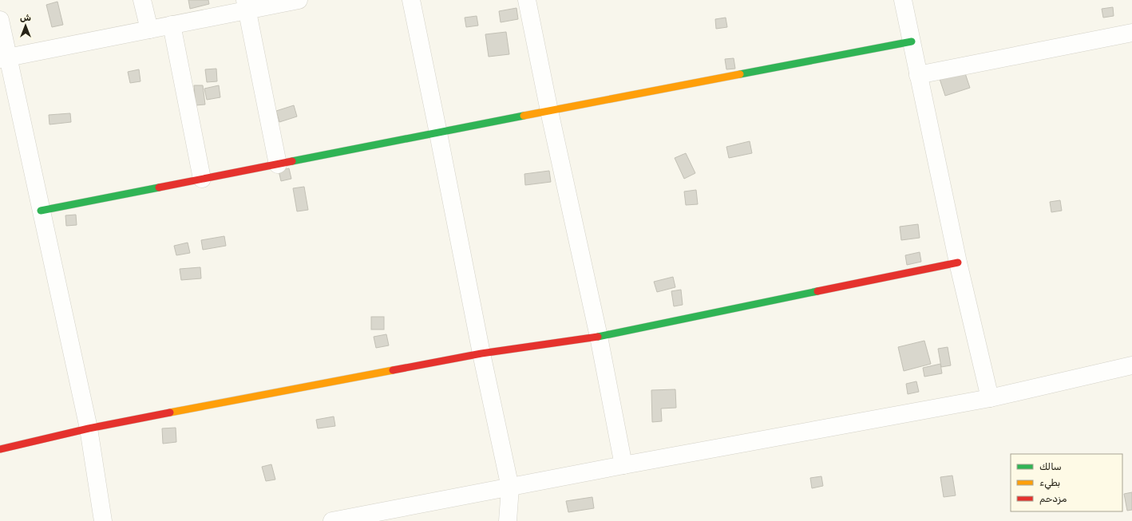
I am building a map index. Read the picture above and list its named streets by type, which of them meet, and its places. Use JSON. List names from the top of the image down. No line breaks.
{"legend":["سالك","بطيء","مزدحم"],"north":"top"}
